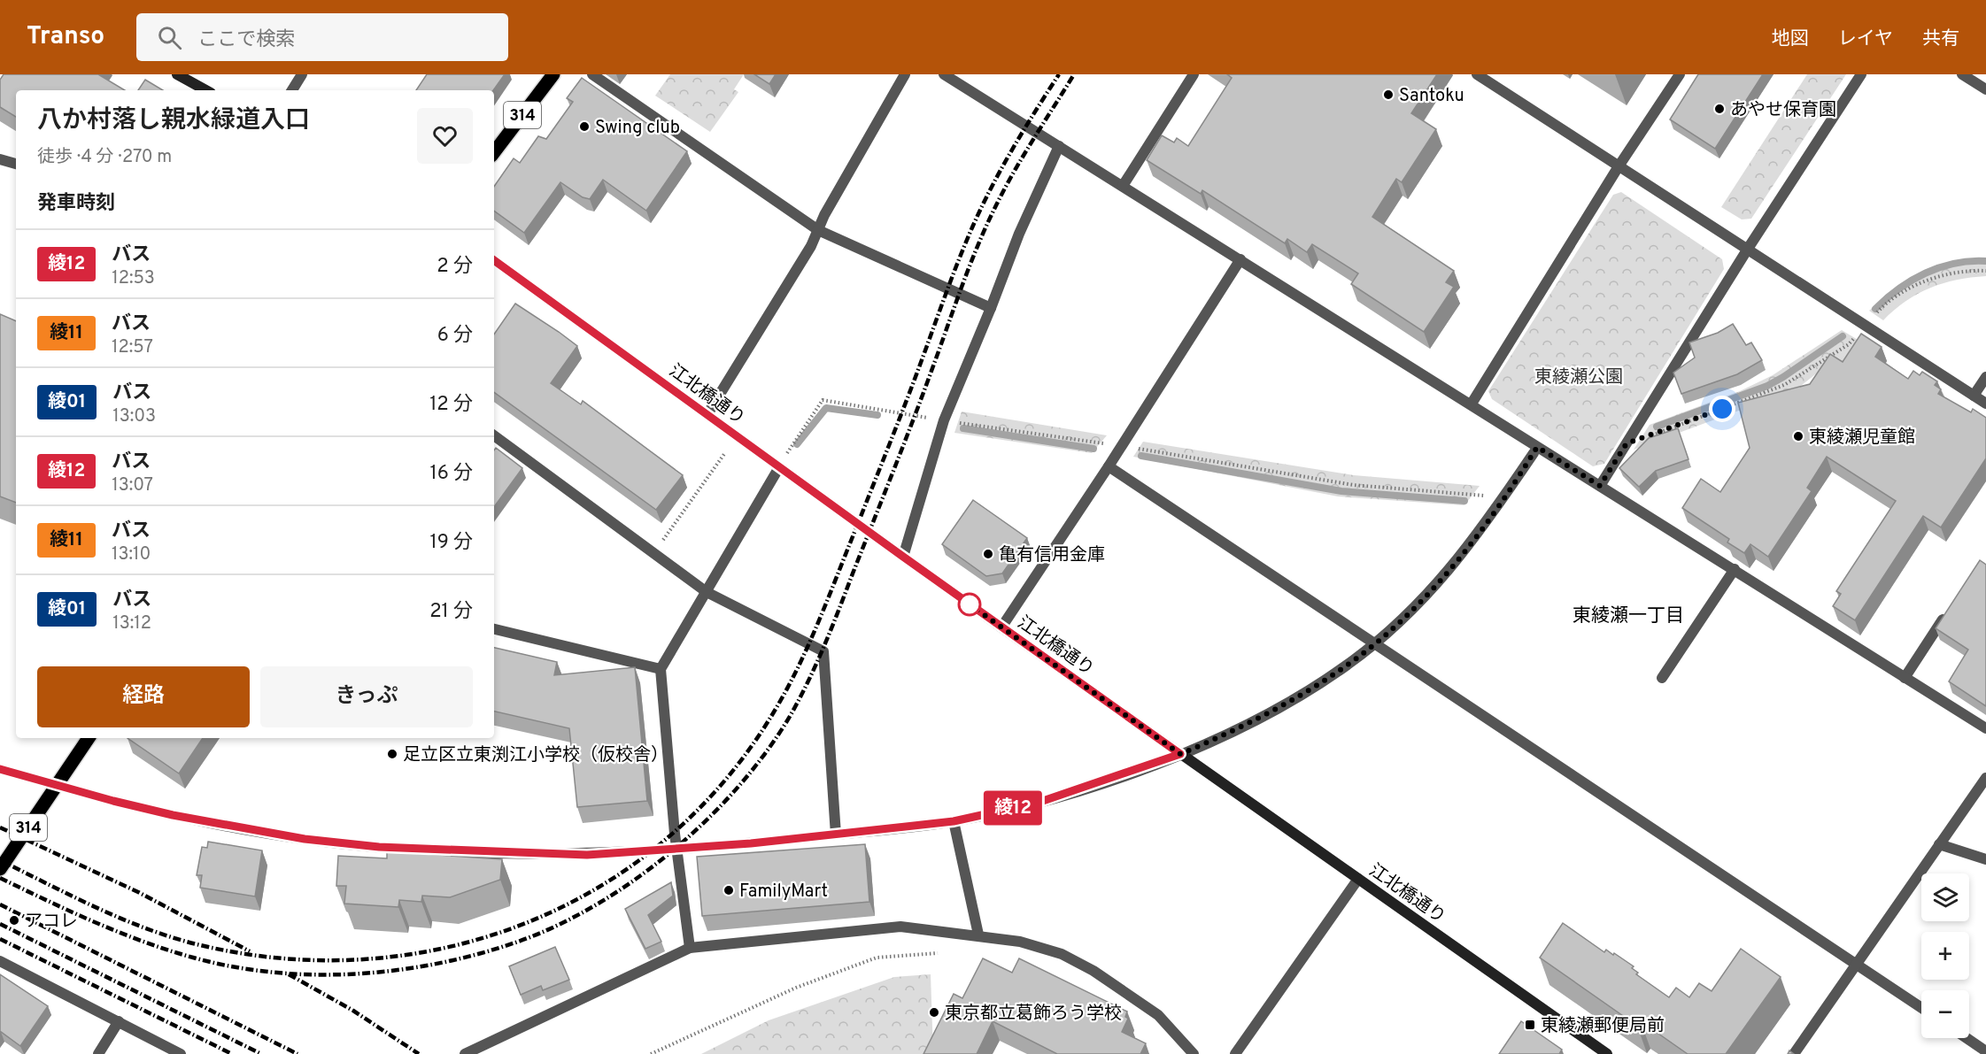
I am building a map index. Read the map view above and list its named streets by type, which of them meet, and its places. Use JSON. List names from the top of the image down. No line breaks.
{"streets":{"main road":["314","江北橋通り"]},"districts":["東綾瀬一丁目"],"parks":["東綾瀬公園"],"places":{"other":["Santoku","あやせ保育園","Swing club","東綾瀬児童館","亀有信用金庫","足立区立東渕江小学校（仮校舎）","FamilyMart","アコレ","東京都立葛飾ろう学校"],"transit":["東綾瀬郵便局前"]},"lines":["bus line 綾12"],"page":{"header":"Transo","search":"ここで検索","nav":["地図","レイヤ","共有"],"on_map":"綾12","heading":[["八か村落し親水緑道入口","徒歩 · 4 分 · 270 m"],"発車時刻"],"list":[{"mark":"綾12","name":"バス","note":"12:53","value":"2 分"},{"mark":"綾11","name":"バス","note":"12:57","value":"6 分"},{"mark":"綾01","name":"バス","note":"13:03","value":"12 分"},{"mark":"綾12","name":"バス","note":"13:07","value":"16 分"},{"mark":"綾11","name":"バス","note":"13:10","value":"19 分"},{"mark":"綾01","name":"バス","note":"13:12","value":"21 分"}],"buttons":["経路","きっぷ"],"map_buttons":["+","−"]}}
